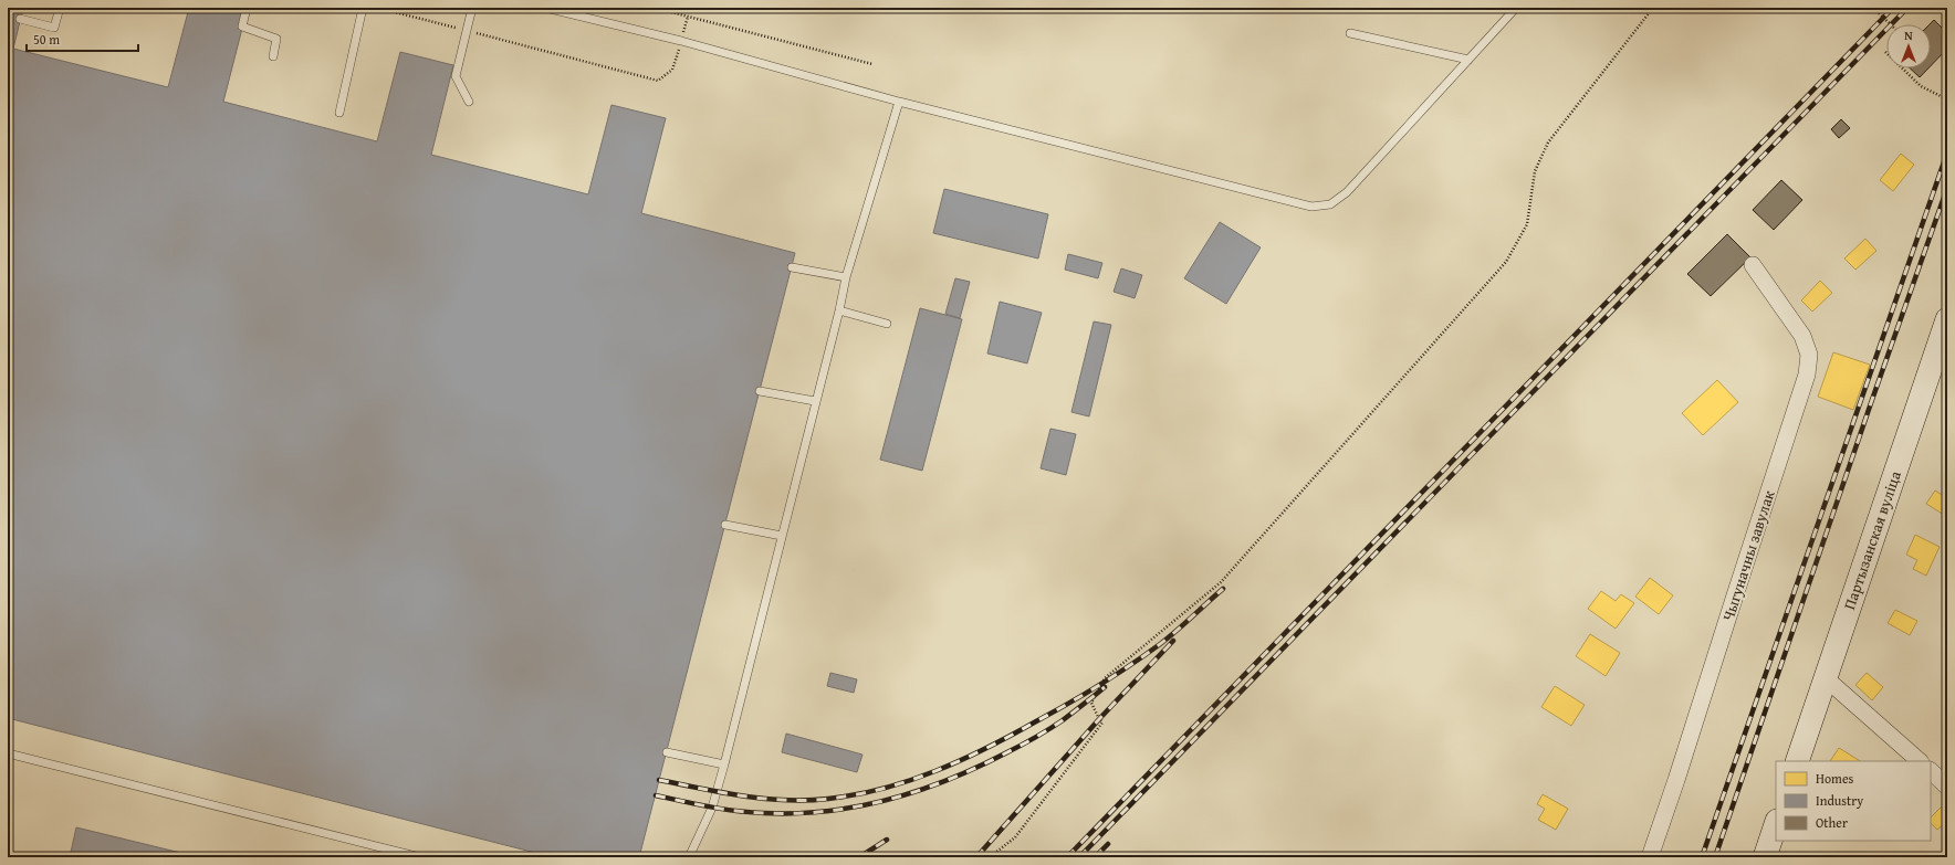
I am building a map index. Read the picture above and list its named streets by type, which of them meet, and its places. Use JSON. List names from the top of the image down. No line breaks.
{"streets":{"street":["Партызанская вуліца","Чыгуначны завулак"]},"legend":["Homes","Industry","Other"],"scale_bar":"50 m","north":"top"}
